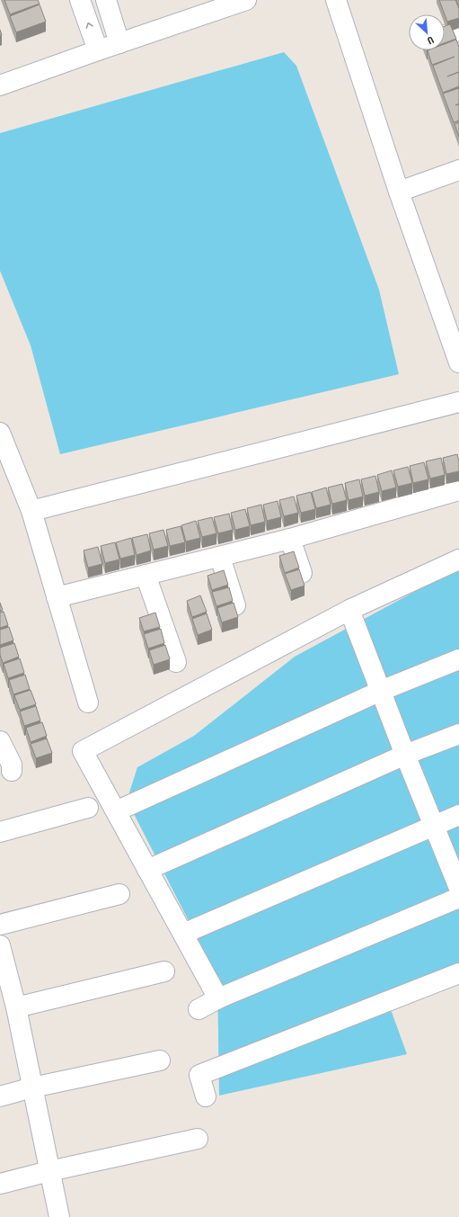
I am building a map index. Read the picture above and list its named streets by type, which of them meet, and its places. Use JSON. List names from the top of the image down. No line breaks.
{"north":"bottom right"}
